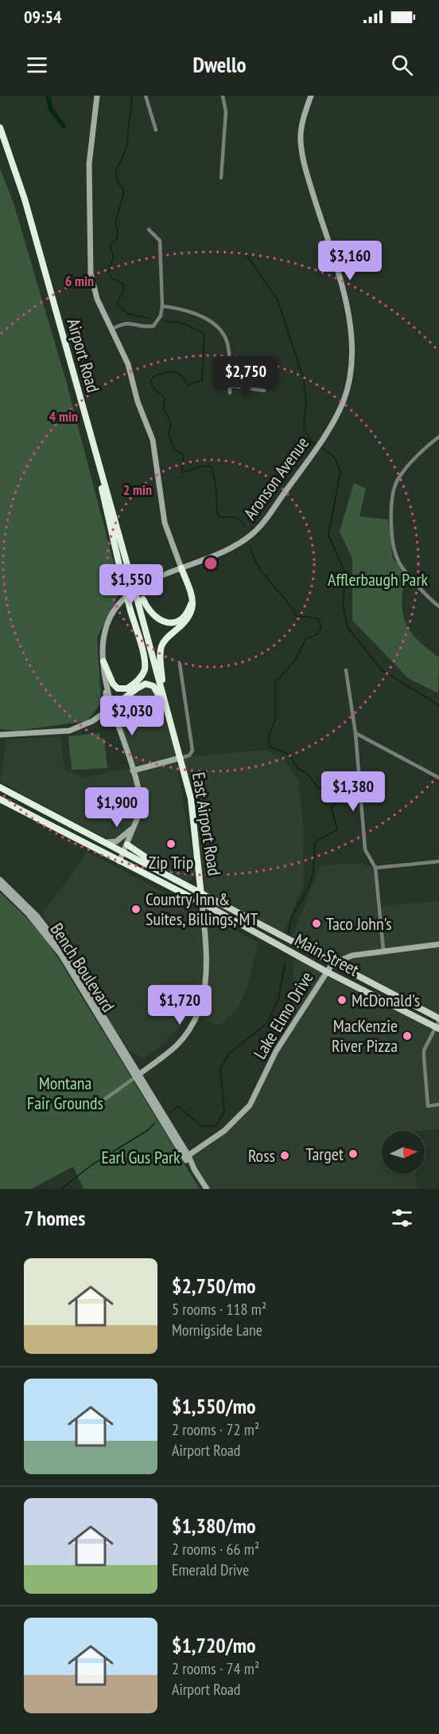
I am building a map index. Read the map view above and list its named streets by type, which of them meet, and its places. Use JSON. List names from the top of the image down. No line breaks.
{"streets":{"highway":["Airport Road","East Airport Road"],"main road":["Aronson Avenue","Main Street","Bench Boulevard","Lake Elmo Drive"]},"crossings":[["Airport Road","East Airport Road"],["East Airport Road","Main Street"],["Main Street","Lake Elmo Drive"]],"parks":["Afflerbaugh Park","Montana Fair Grounds","Earl Gus Park"],"places":["Zip Trip","Country Inn & Suites, Billings, MT","Taco John's","McDonald's","MacKenzie River Pizza","Target","Ross"],"north":"right","page":{"status":"09:54","header":"Dwello","price":["$3,160","$2,750","$1,550","$2,030","$1,380","$1,900","$1,720"],"heading":"7 homes","list":[{"name":"$2,750/mo","note":"5 rooms · 118 m² · Mornigside Lane"},{"name":"$1,550/mo","note":"2 rooms · 72 m² · Airport Road"},{"name":"$1,380/mo","note":"2 rooms · 66 m² · Emerald Drive"},{"name":"$1,720/mo","note":"2 rooms · 74 m² · Airport Road"}]},"rings":["6 min","4 min","2 min"]}
